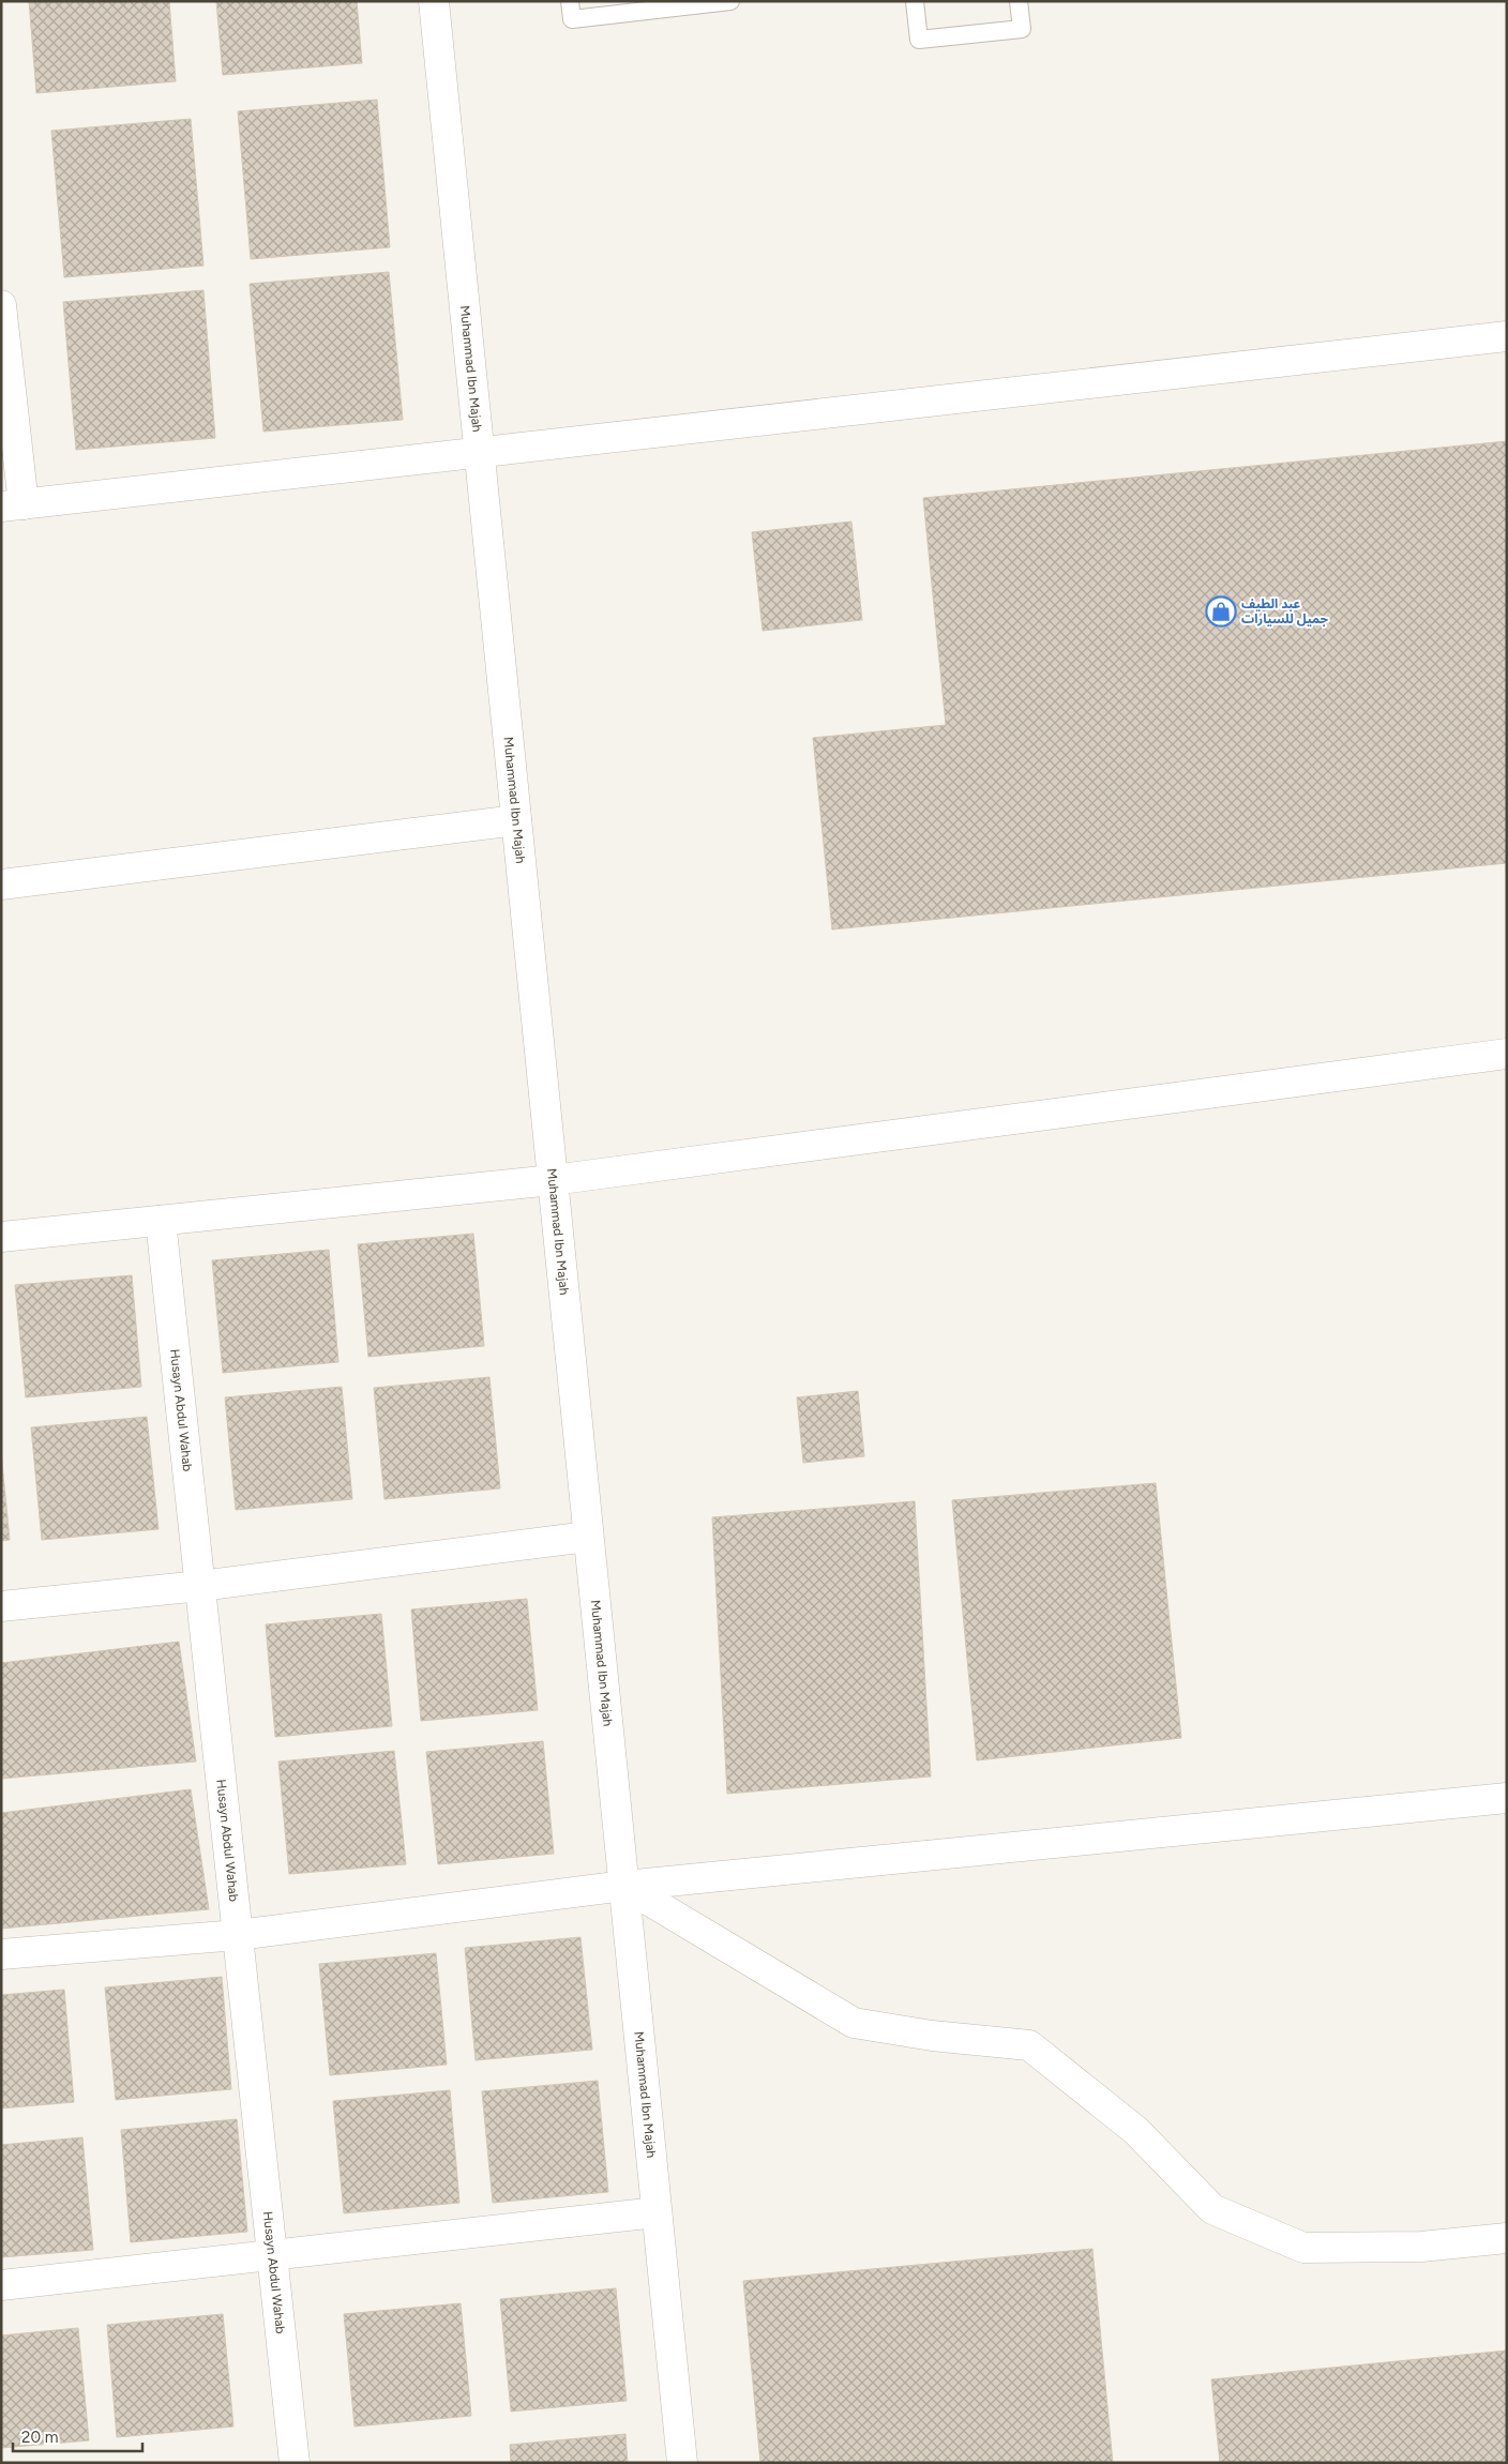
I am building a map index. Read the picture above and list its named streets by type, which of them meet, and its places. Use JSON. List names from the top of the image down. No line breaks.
{"streets":{"street":["Muhammad Ibn Majah","Husayn Abdul Wahab"]},"places":{"shop":["عبد الطيف جميل للسيارات"]},"scale_bar":"20 m"}
